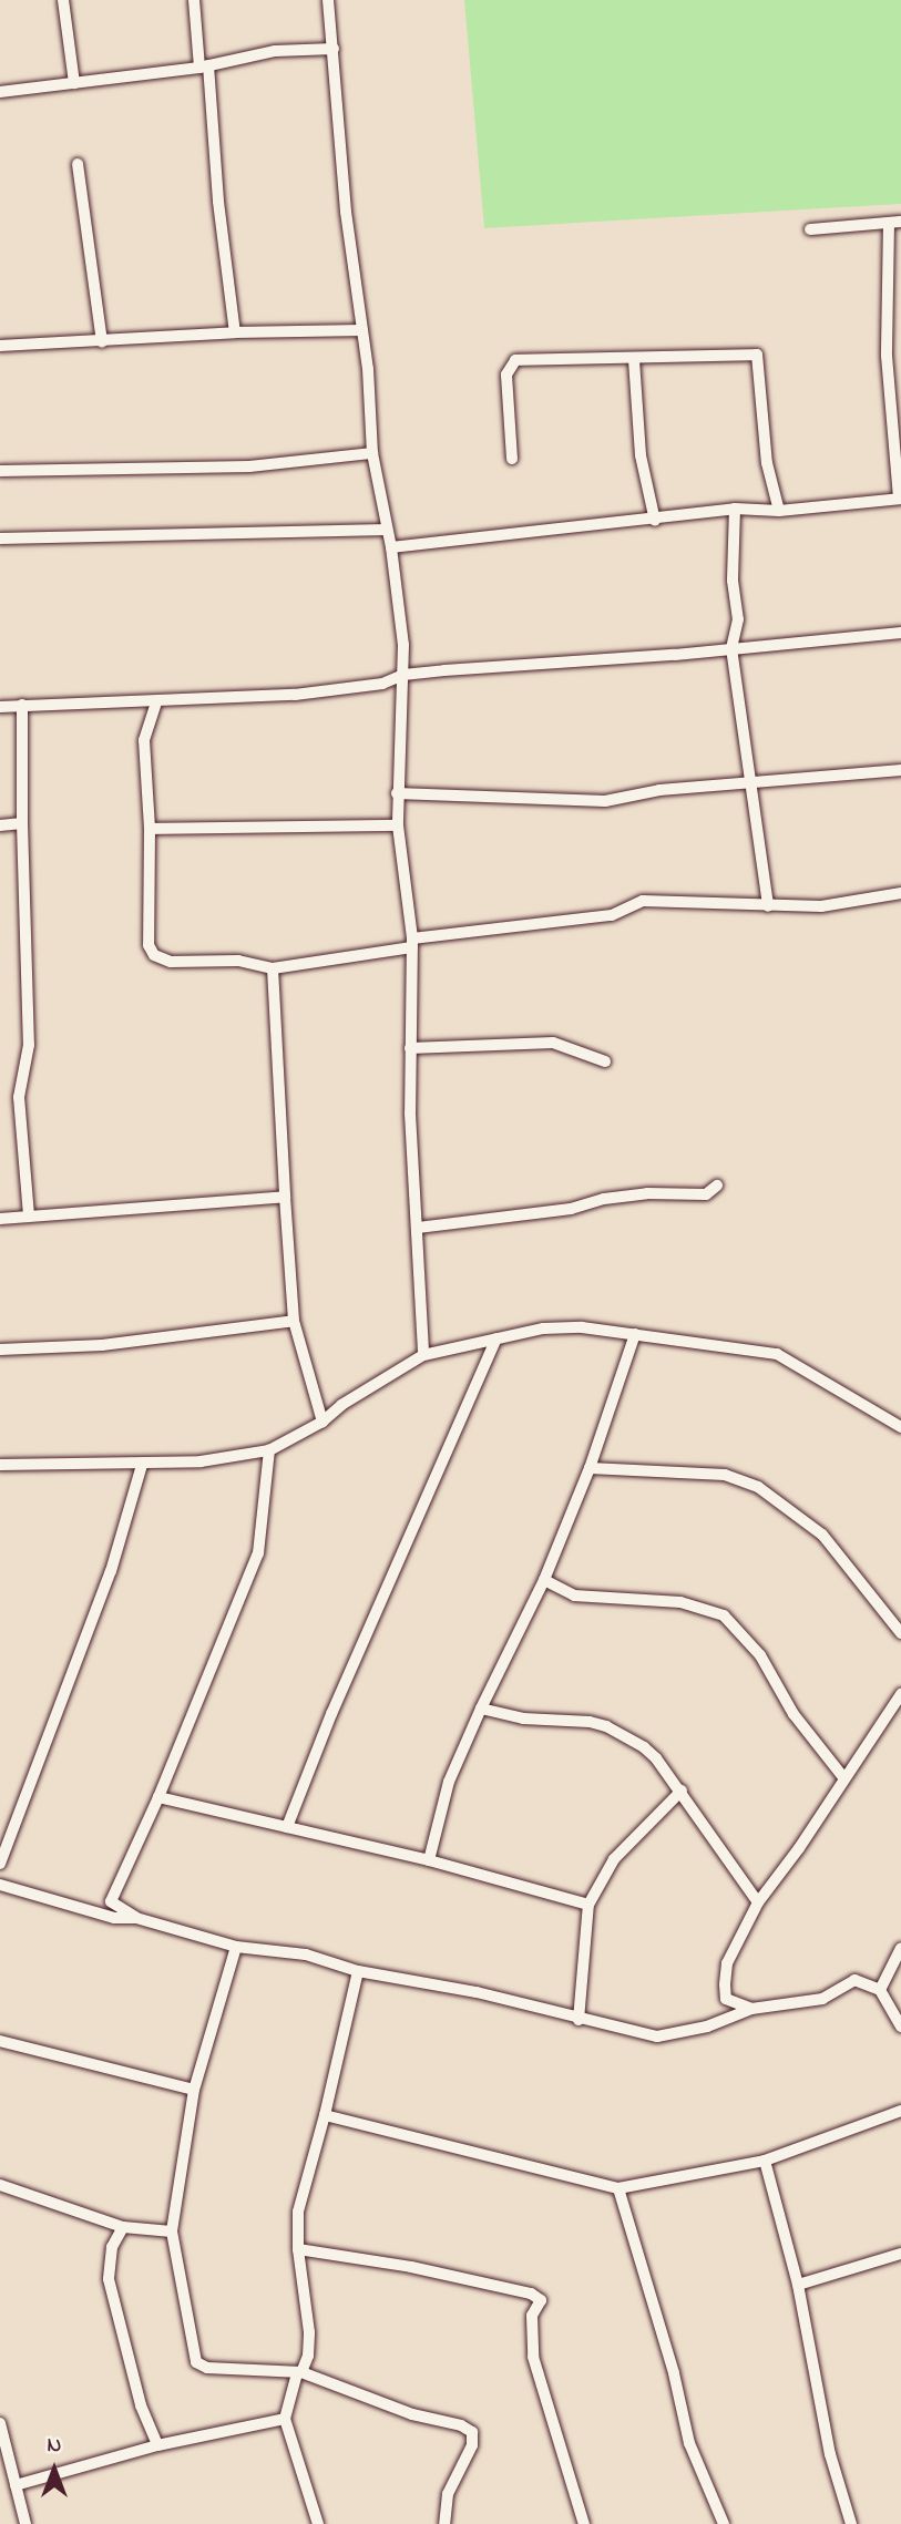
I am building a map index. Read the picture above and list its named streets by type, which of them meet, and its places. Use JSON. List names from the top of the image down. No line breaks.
{"north":"top"}
